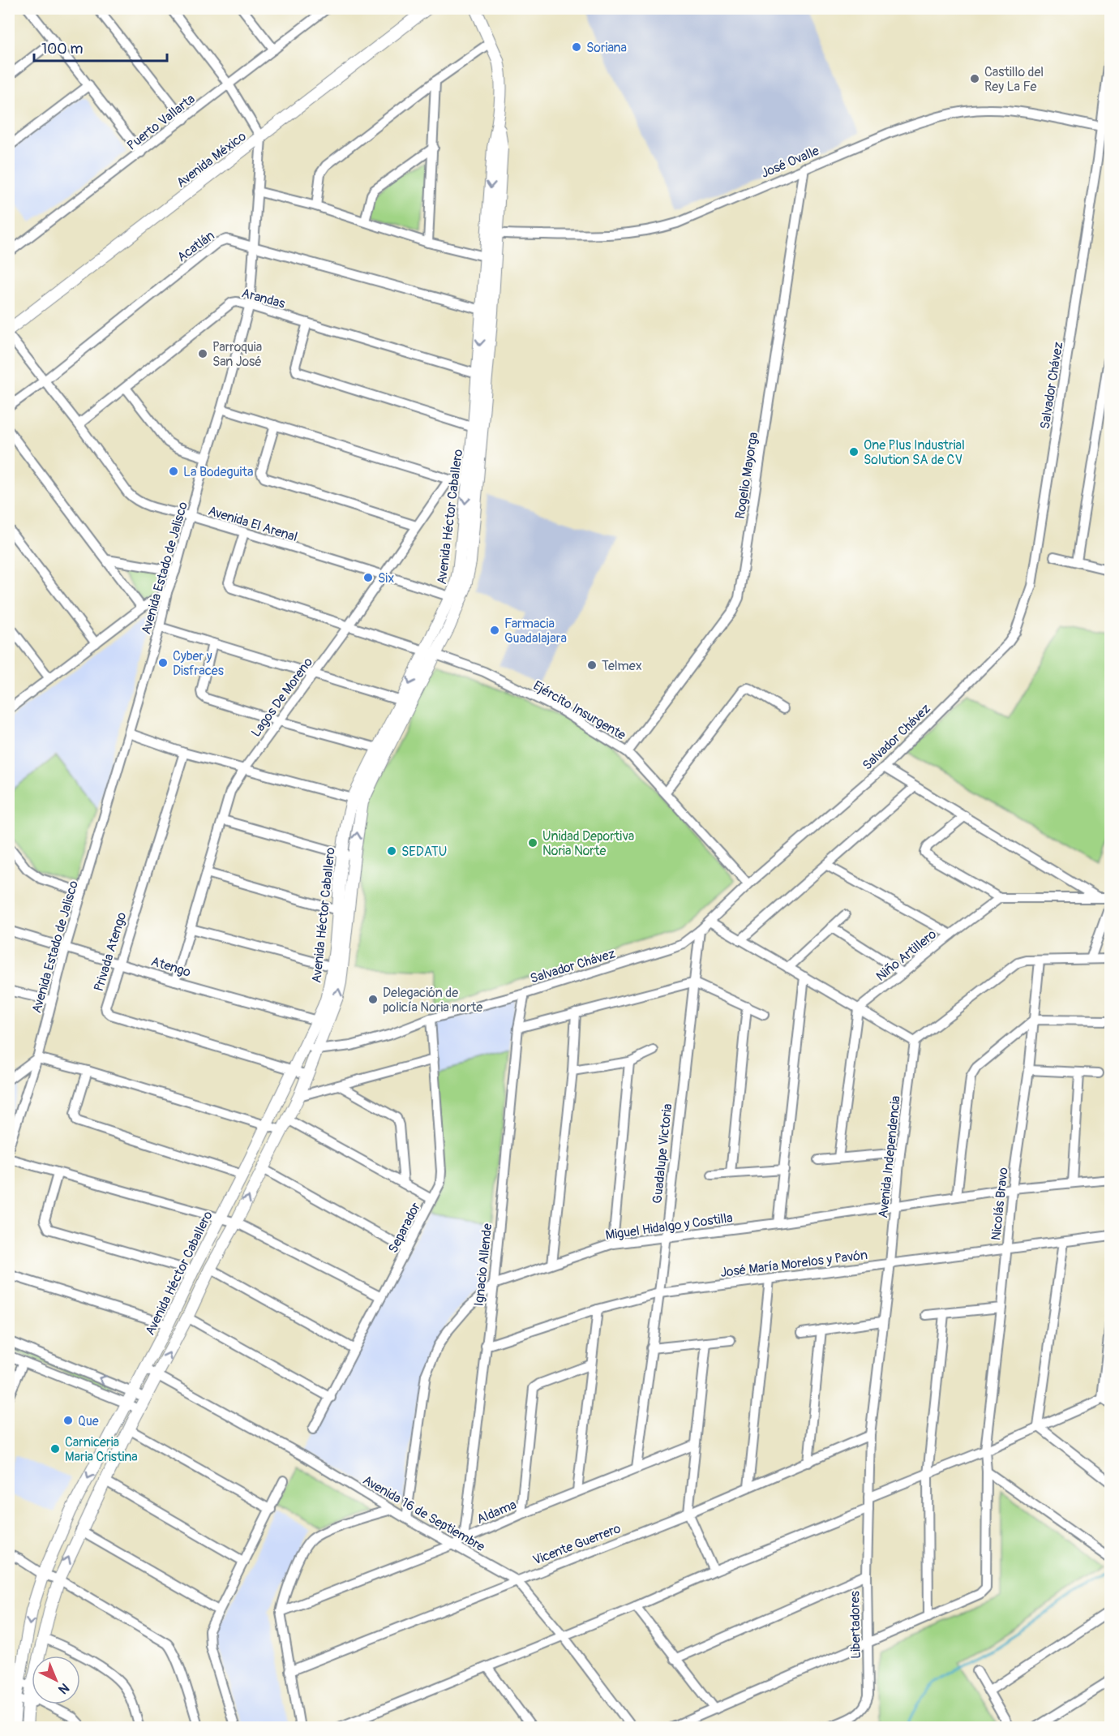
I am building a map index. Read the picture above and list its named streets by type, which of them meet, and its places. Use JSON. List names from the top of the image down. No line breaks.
{"streets":{"main road":["Avenida México","Avenida Héctor Caballero"],"street":["Puerto Vallarta","José Ovalle","Acatlán","Arandas","Salvador Chávez","Rogelio Mayorga","Avenida El Arenal","Avenida Estado de Jalisco","Lagos De Moreno","Ejército Insurgente","Privada Atengo","Niño Artillero","Atengo","Guadalupe Victoria","Avenida Independencia","Nicolás Bravo","Miguel Hidalgo y Costilla","Separador","José María Morelos y Pavón","Ignacio Allende","Aldama","Avenida 16 de Septiembre","Vicente Guerrero","Libertadores"]},"crossings":[["Avenida México","Avenida Estado de Jalisco"],["José Ovalle","Salvador Chávez"],["José Ovalle","Rogelio Mayorga"],["José Ovalle","Avenida Héctor Caballero"],["Acatlán","Avenida Héctor Caballero"],["Acatlán","Avenida El Arenal"],["Acatlán","Avenida Estado de Jalisco"],["Arandas","Avenida Héctor Caballero"],["Arandas","Avenida El Arenal"],["Arandas","Avenida Estado de Jalisco"],["Salvador Chávez","Avenida Héctor Caballero"],["Salvador Chávez","Ejército Insurgente"],["Salvador Chávez","Guadalupe Victoria"],["Salvador Chávez","Separador"],["Salvador Chávez","Ignacio Allende"],["Rogelio Mayorga","Ejército Insurgente"],["Avenida Héctor Caballero","Avenida El Arenal"],["Avenida Héctor Caballero","Ejército Insurgente"],["Avenida Héctor Caballero","Privada Atengo"],["Avenida Héctor Caballero","Atengo"],["Avenida Héctor Caballero","Avenida 16 de Septiembre"],["Avenida El Arenal","Avenida Estado de Jalisco"],["Avenida El Arenal","Lagos De Moreno"],["Avenida El Arenal","Ejército Insurgente"],["Avenida Estado de Jalisco","Atengo"],["Lagos De Moreno","Ejército Insurgente"],["Lagos De Moreno","Atengo"],["Privada Atengo","Atengo"],["Guadalupe Victoria","Miguel Hidalgo y Costilla"],["Guadalupe Victoria","José María Morelos y Pavón"],["Guadalupe Victoria","Aldama"],["Avenida Independencia","Miguel Hidalgo y Costilla"],["Avenida Independencia","José María Morelos y Pavón"],["Avenida Independencia","Vicente Guerrero"],["Avenida Independencia","Libertadores"],["Nicolás Bravo","Miguel Hidalgo y Costilla"],["Nicolás Bravo","José María Morelos y Pavón"],["Miguel Hidalgo y Costilla","Ignacio Allende"],["Miguel Hidalgo y Costilla","Avenida 16 de Septiembre"],["José María Morelos y Pavón","Ignacio Allende"],["Ignacio Allende","Aldama"],["Aldama","Avenida 16 de Septiembre"],["Avenida 16 de Septiembre","Vicente Guerrero"]],"places":["Soriana","Castillo del Rey La Fe","Parroquia San José","One Plus Industrial Solution SA de CV","La Bodeguita","Six","Farmacia Guadalajara","Cyber y Disfraces","Telmex","Unidad Deportiva Noria Norte","SEDATU","Delegación de policía Noria norte","Que","Carniceria Maria Cristina"],"scale_bar":"100 m","north":"bottom right"}
